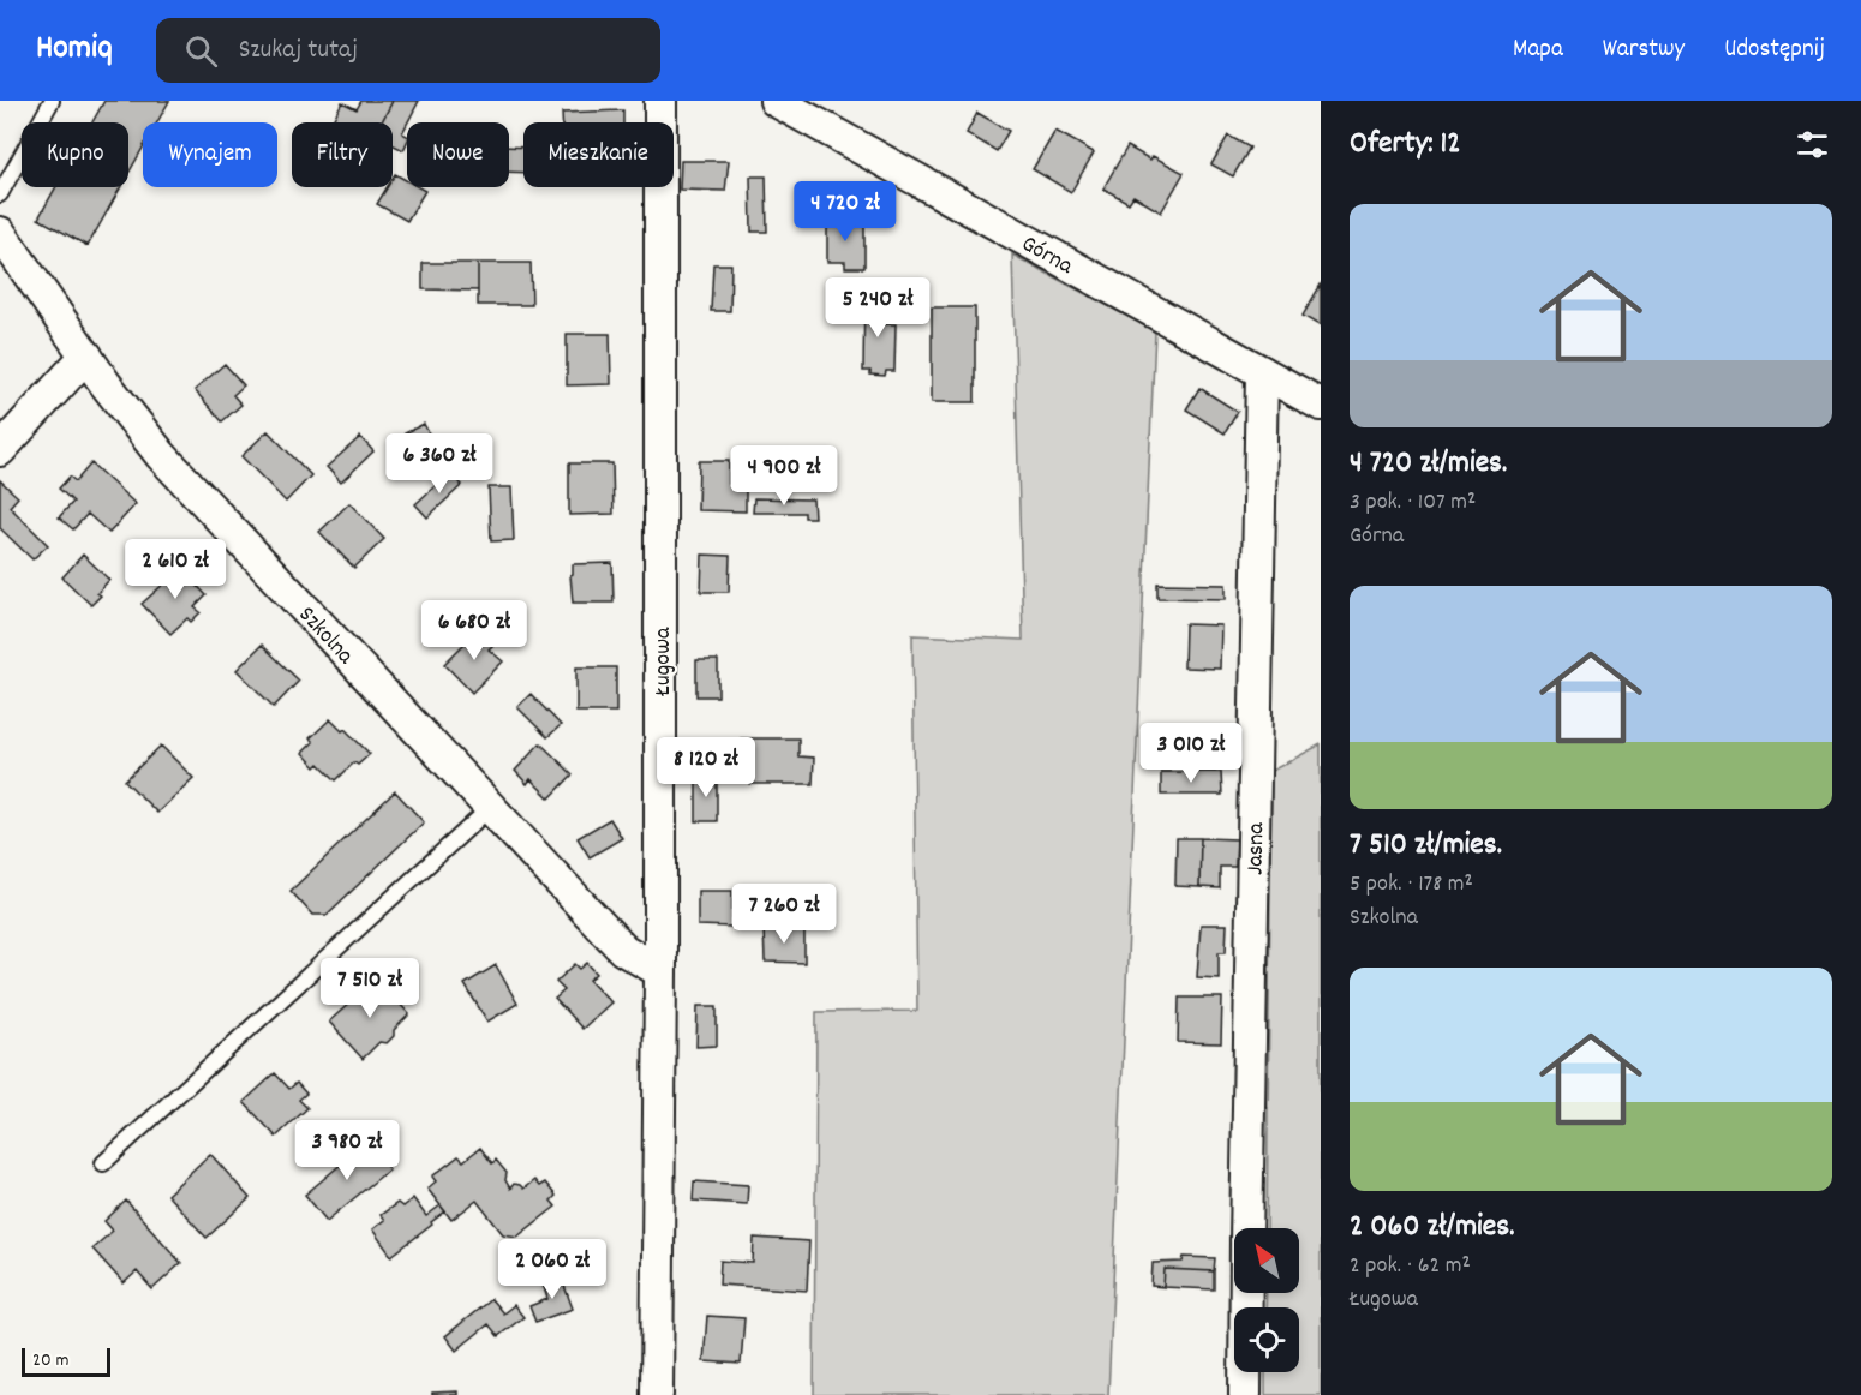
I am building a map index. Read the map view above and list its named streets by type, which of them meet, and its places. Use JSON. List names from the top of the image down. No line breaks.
{"streets":{"street":["Górna","Szkolna","Ługowa","Jasna"]},"crossings":[["Górna","Jasna"],["Szkolna","Ługowa"]],"scale_bar":"20 m","north":"top left","page":{"header":"Homiq","search":"Szukaj tutaj","nav":["Mapa","Warstwy","Udostępnij"],"heading":"Oferty: 12","chip":["Kupno","Wynajem","Filtry","Nowe","Mieszkanie"],"price":["4 720 zł","5 240 zł","6 360 zł","4 900 zł","2 610 zł","6 680 zł","3 010 zł","8 120 zł","7 260 zł","7 510 zł","3 980 zł","2 060 zł"],"list":[{"name":"4 720 zł/mies.","note":"3 pok. · 107 m² · Górna"},{"name":"7 510 zł/mies.","note":"5 pok. · 178 m² · Szkolna"},{"name":"2 060 zł/mies.","note":"2 pok. · 62 m² · Ługowa"}],"scale":"20 m"}}
